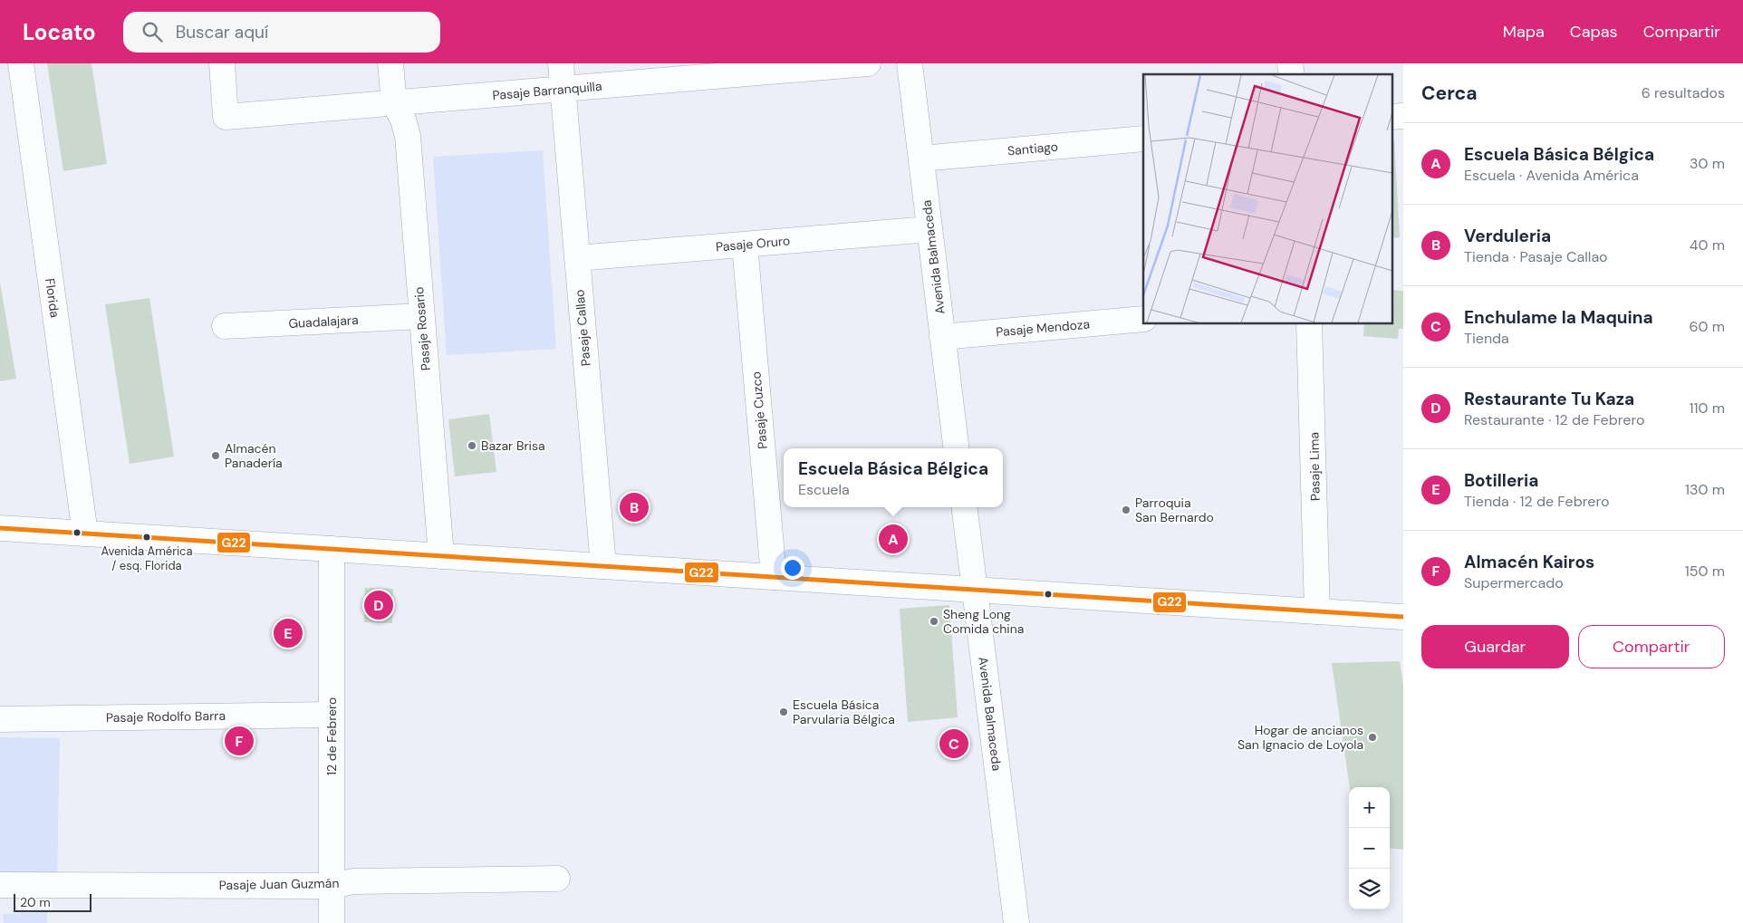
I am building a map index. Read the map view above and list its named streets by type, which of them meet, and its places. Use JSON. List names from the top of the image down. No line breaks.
{"streets":{"street":["Pasaje Barranquilla","Santiago","Pasaje Oruro","Avenida Balmaceda","Florida","Guadalajara","Pasaje Callao","Pasaje Mendoza","Pasaje Rosario","Pasaje Cuzco","Pasaje Lima","Pasaje Rodolfo Barra","12 de Febrero","Pasaje Juan Guzmán"]},"crossings":[["Pasaje Barranquilla","Pasaje Callao"],["Pasaje Barranquilla","Pasaje Rosario"],["Santiago","Avenida Balmaceda"],["Pasaje Oruro","Avenida Balmaceda"],["Pasaje Oruro","Pasaje Callao"],["Pasaje Oruro","Pasaje Cuzco"],["Avenida Balmaceda","Pasaje Mendoza"],["Guadalajara","Pasaje Rosario"],["Pasaje Rodolfo Barra","12 de Febrero"],["12 de Febrero","Pasaje Juan Guzmán"]],"places":["Bazar Brisa","Almacén Panadería","Parroquia San Bernardo","Avenida América / esq. Florida","Sheng Long Comida china","Escuela Básica Parvularia Bélgica","Hogar de ancianos San Ignacio de Loyola"],"lines":["transit line G22"],"scale_bar":"20 m","page":{"header":"Locato","search":"Buscar aquí","nav":["Mapa","Capas","Compartir"],"heading":["Cerca","6 resultados"],"list":[{"mark":"A","name":"Escuela Básica Bélgica","note":"Escuela · Avenida América","value":"30 m"},{"mark":"B","name":"Verduleria","note":"Tienda · Pasaje Callao","value":"40 m"},{"mark":"C","name":"Enchulame la Maquina","note":"Tienda","value":"60 m"},{"mark":"D","name":"Restaurante Tu Kaza","note":"Restaurante · 12 de Febrero","value":"110 m"},{"mark":"E","name":"Botilleria","note":"Tienda · 12 de Febrero","value":"130 m"},{"mark":"F","name":"Almacén Kairos","note":"Supermercado","value":"150 m"}],"popup":["Escuela Básica Bélgica","Escuela"],"pins":["B","A","D","E","F","C"],"buttons":["Guardar","Compartir"],"map_buttons":["+","−"],"scale":"20 m"}}
